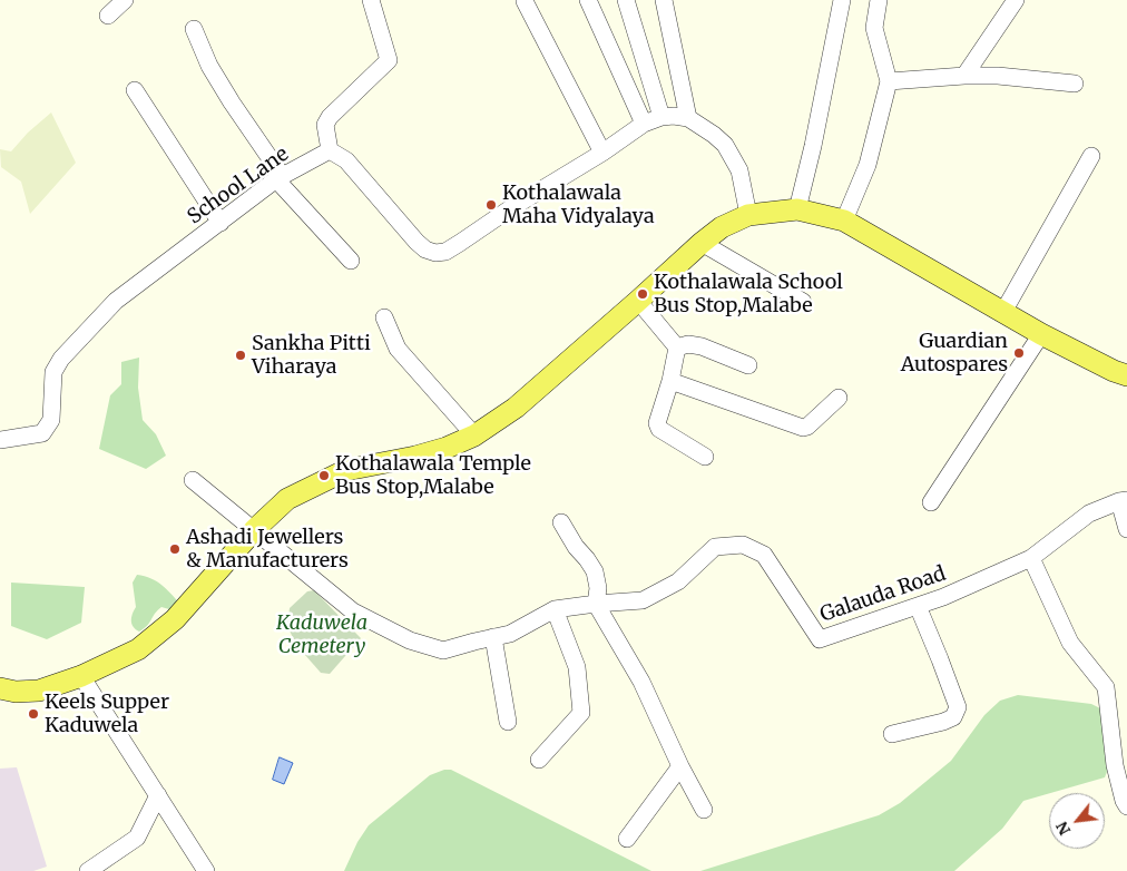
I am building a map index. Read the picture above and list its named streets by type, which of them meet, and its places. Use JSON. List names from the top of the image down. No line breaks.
{"streets":{"street":["School Lane","Galauda Road"]},"parks":["Kaduwela Cemetery"],"places":["Kothalawala Maha Vidyalaya","Kothalawala School Bus Stop,Malabe","Guardian Autospares","Sankha Pitti Viharaya","Kothalawala Temple Bus Stop,Malabe","Ashadi Jewellers & Manufacturers","Keels Supper Kaduwela"],"north":"bottom left"}
